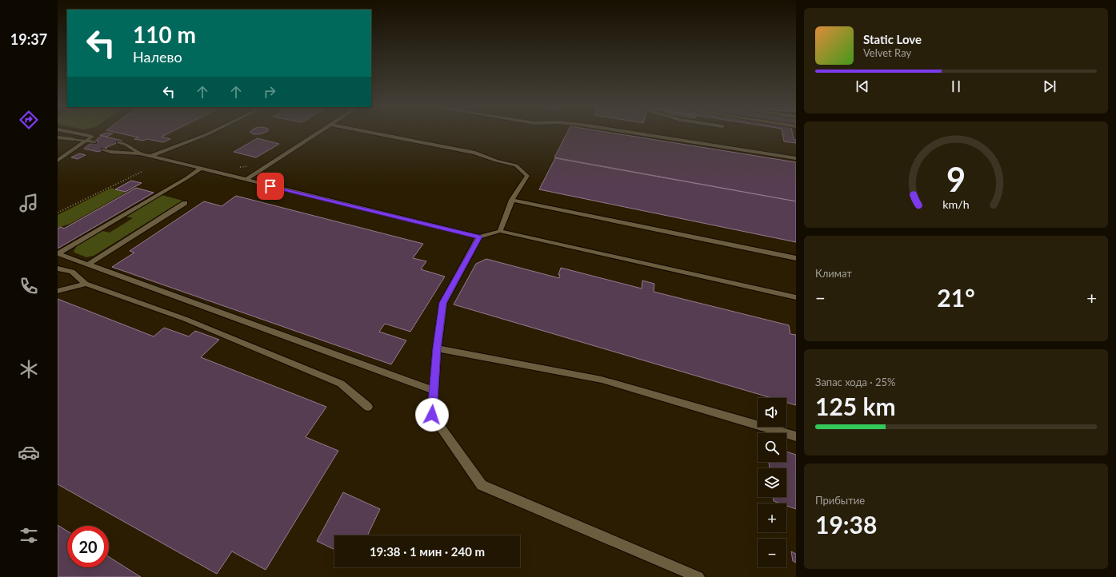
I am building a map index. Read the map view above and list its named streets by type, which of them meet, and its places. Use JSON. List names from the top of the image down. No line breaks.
{"page":{"tabs":"19:37","turn":["110 m","Налево"],"song":["Static Love","Velvet Ray"],"tile":["Климат",["Запас хода · 25%","125 km"],["Прибытие","19:38"]],"heat":["−","21°","+"],"map_buttons":["+","−"],"limit":"20","trip":"19:38 · 1 мин · 240 m","gauge":["9","km/h"]}}
